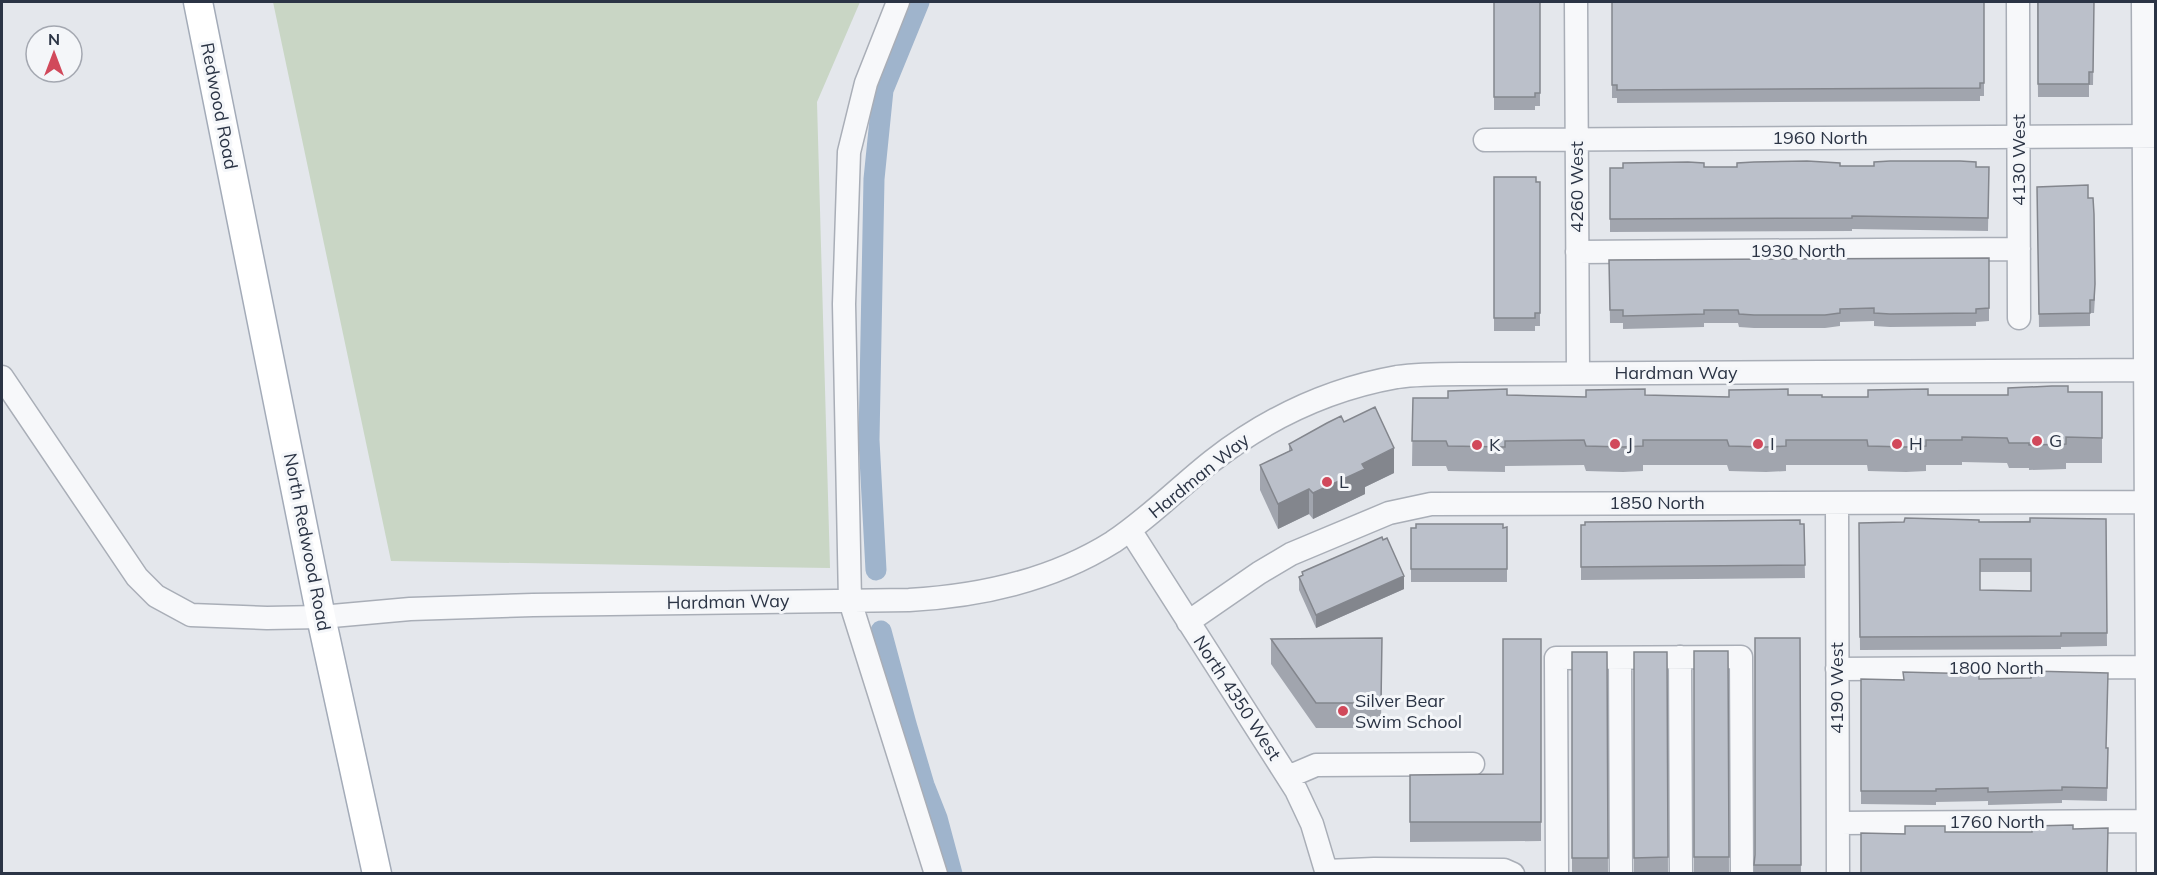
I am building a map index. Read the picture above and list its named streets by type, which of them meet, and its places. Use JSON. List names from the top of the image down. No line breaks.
{"streets":{"main road":["Redwood Road","North Redwood Road"],"street":["1960 North","4130 West","4260 West","1930 North","Hardman Way","1850 North","1800 North","4190 West","North 4350 West","1760 North"]},"crossings":[["Redwood Road","North Redwood Road"],["1960 North","4130 West"],["1960 North","4260 West"],["4130 West","1930 North"],["4260 West","1930 North"],["4260 West","Hardman Way"],["Hardman Way","North Redwood Road"],["Hardman Way","North 4350 West"],["1850 North","4190 West"],["1850 North","North 4350 West"],["1800 North","4190 West"],["4190 West","1760 North"]],"places":["G","J","I","H","K","L","Silver Bear Swim School"],"north":"top"}
